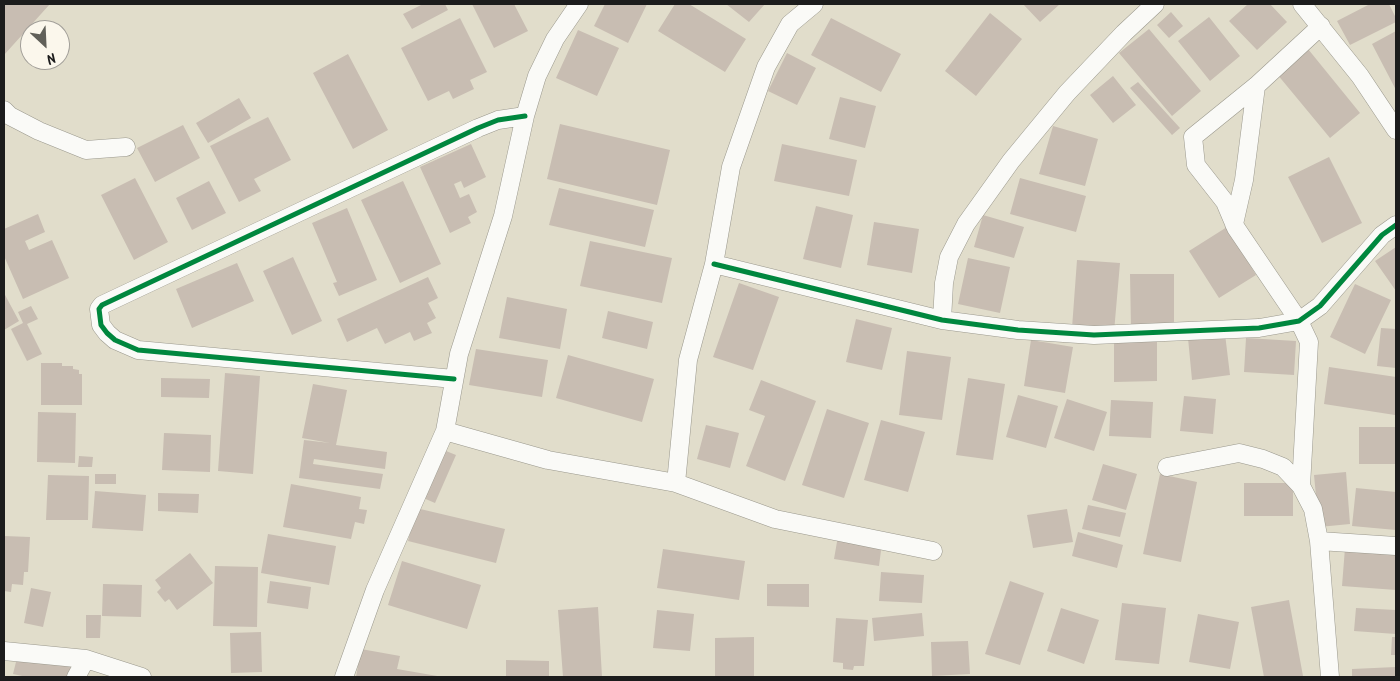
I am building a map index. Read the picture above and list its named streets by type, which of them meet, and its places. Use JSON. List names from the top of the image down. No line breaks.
{"north":"bottom right"}
